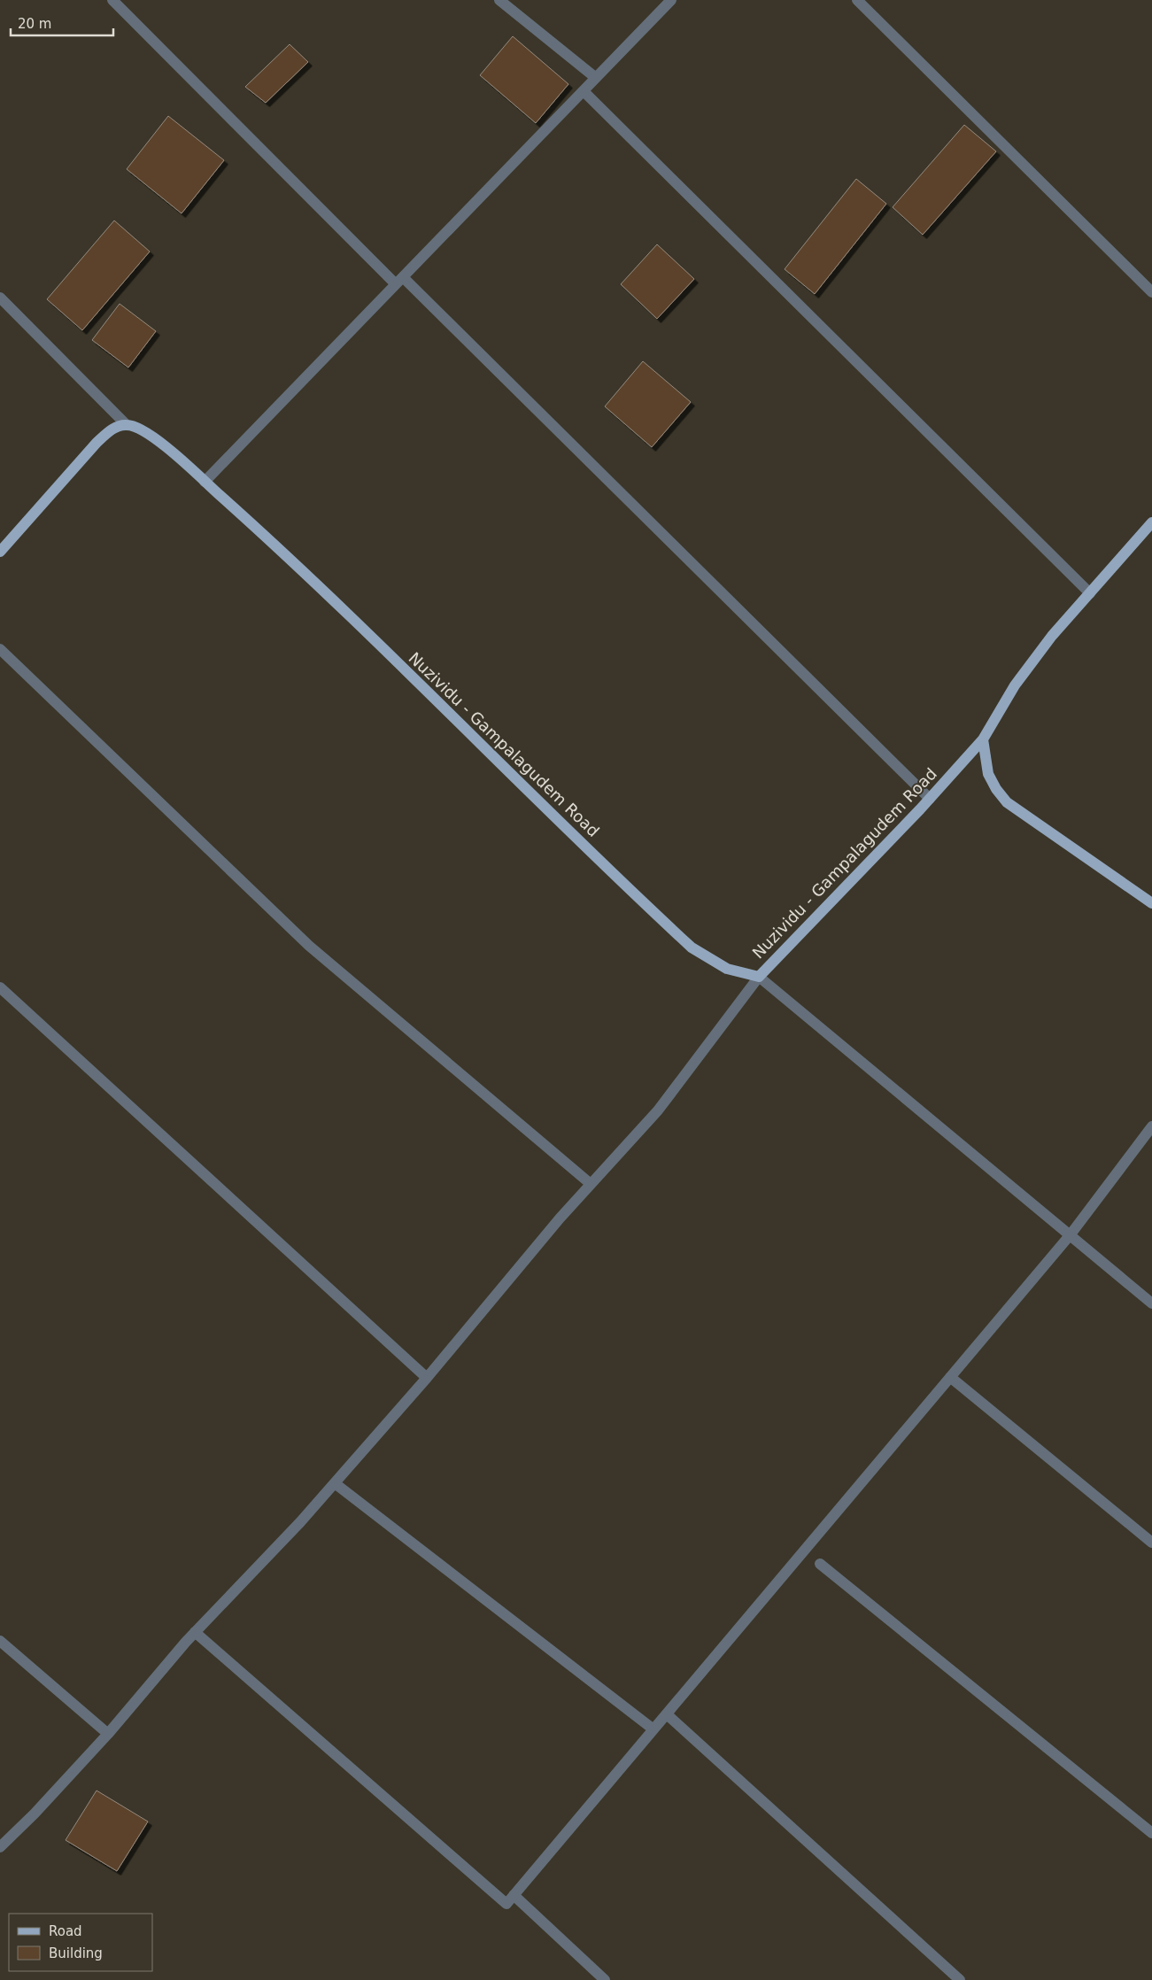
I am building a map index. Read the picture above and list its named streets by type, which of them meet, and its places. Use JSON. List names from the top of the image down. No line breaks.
{"streets":{"main road":["Nuzividu - Gampalagudem Road"]},"legend":["Road","Building"],"scale_bar":"20 m"}
